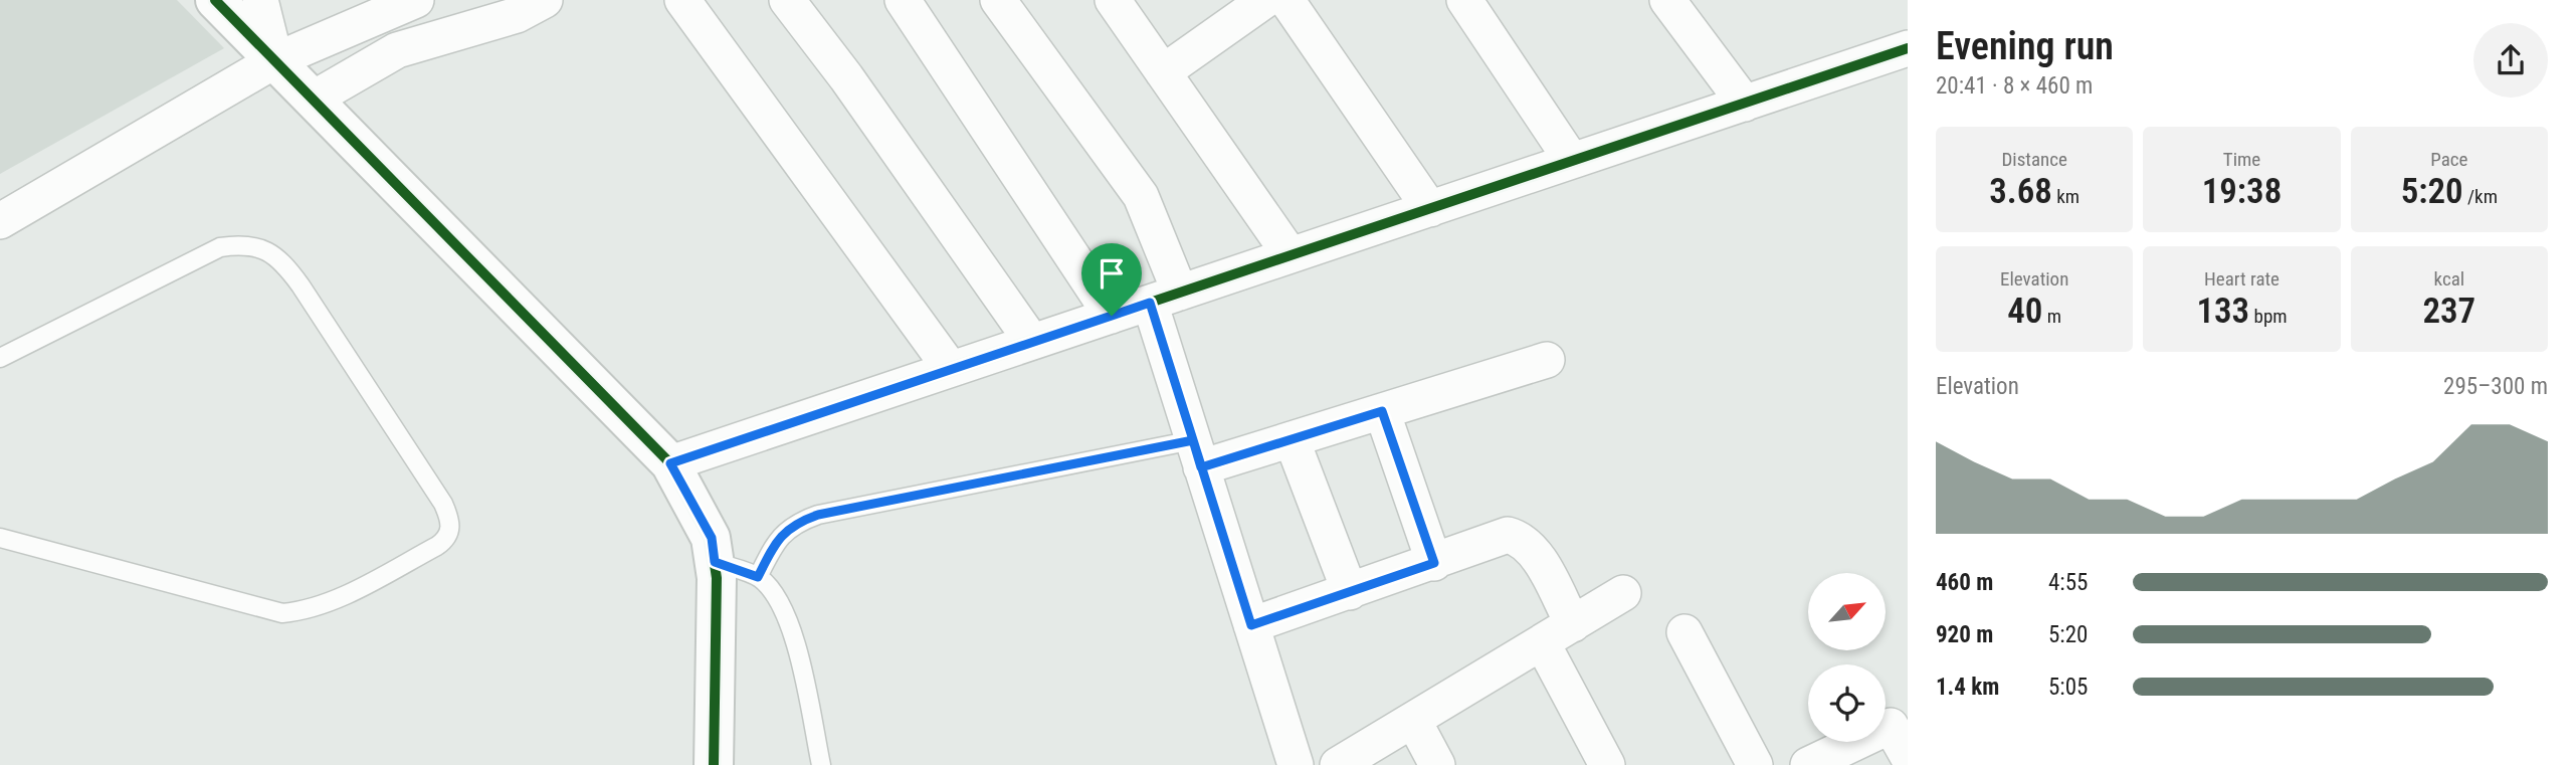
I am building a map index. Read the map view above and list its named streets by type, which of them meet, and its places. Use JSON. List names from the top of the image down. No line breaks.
{"north":"top right","page":{"heading":["Evening run","20:41 · 8 × 460 m"],"stats":[["Distance","3.68 km"],["Time","19:38"],["Pace","5:20 /km"],["Elevation","40 m"],["Heart rate","133 bpm"],["kcal","237"]],"chart":["Elevation","295–300 m"],"list":[{"name":"460 m","note":"4:55"},{"name":"920 m","note":"5:20"},{"name":"1.4 km","note":"5:05"}]}}
